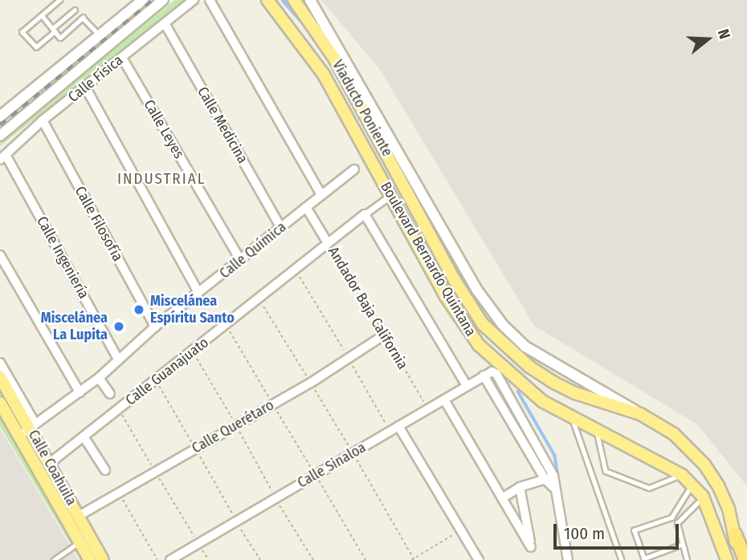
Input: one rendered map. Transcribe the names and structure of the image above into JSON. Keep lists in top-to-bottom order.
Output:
{
  "streets": {
    "main road": ["Viaducto Poniente", "Boulevard Bernardo Quintana", "Calle Coahuila"],
    "street": [
      "Calle Física",
      "Calle Medicina",
      "Calle Leyes",
      "Calle Filosofía",
      "Calle Química",
      "Calle Ingeniería",
      "Andador Baja California",
      "Calle Guanajuato",
      "Calle Querétaro",
      "Calle Sinaloa"
    ]
  },
  "crossings": [
    ["Calle Física", "Calle Medicina"],
    ["Calle Física", "Calle Leyes"],
    ["Calle Física", "Calle Filosofía"],
    ["Calle Física", "Calle Ingeniería"],
    ["Viaducto Poniente", "Boulevard Bernardo Quintana"],
    ["Calle Medicina", "Calle Química"],
    ["Calle Leyes", "Calle Química"],
    ["Calle Filosofía", "Calle Química"],
    ["Calle Química", "Calle Ingeniería"],
    ["Calle Química", "Andador Baja California"],
    ["Calle Química", "Calle Coahuila"],
    ["Boulevard Bernardo Quintana", "Calle Guanajuato"],
    ["Andador Baja California", "Calle Guanajuato"],
    ["Andador Baja California", "Calle Querétaro"],
    ["Andador Baja California", "Calle Sinaloa"],
    ["Calle Guanajuato", "Calle Coahuila"],
    ["Calle Querétaro", "Calle Coahuila"]
  ],
  "districts": ["INDUSTRIAL"],
  "places": ["Miscelánea Espíritu Santo", "Miscelánea La Lupita"],
  "scale_bar": "100 m",
  "north": "right"
}
